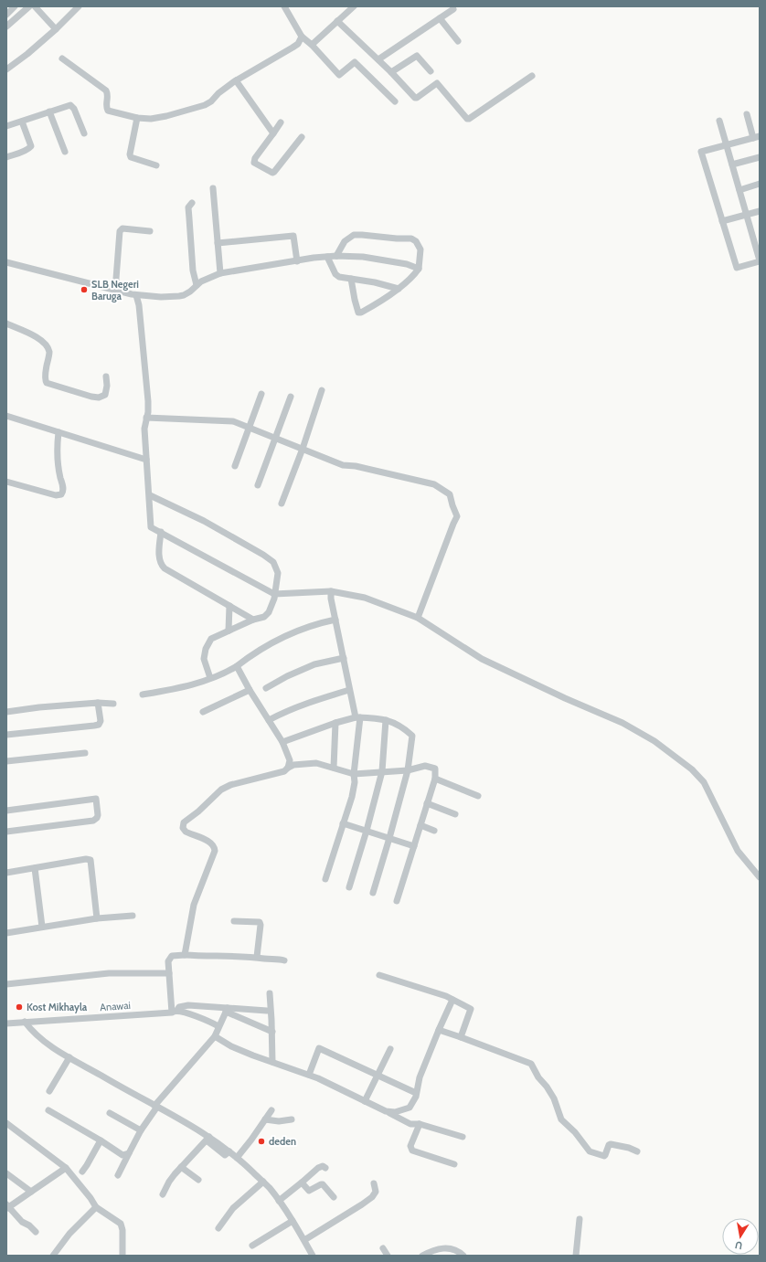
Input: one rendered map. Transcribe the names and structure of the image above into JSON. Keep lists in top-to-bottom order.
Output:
{
  "streets": {
    "street": ["Anawai"]
  },
  "places": ["SLB Negeri Baruga", "Kost Mikhayla", "deden"],
  "north": "bottom"
}
